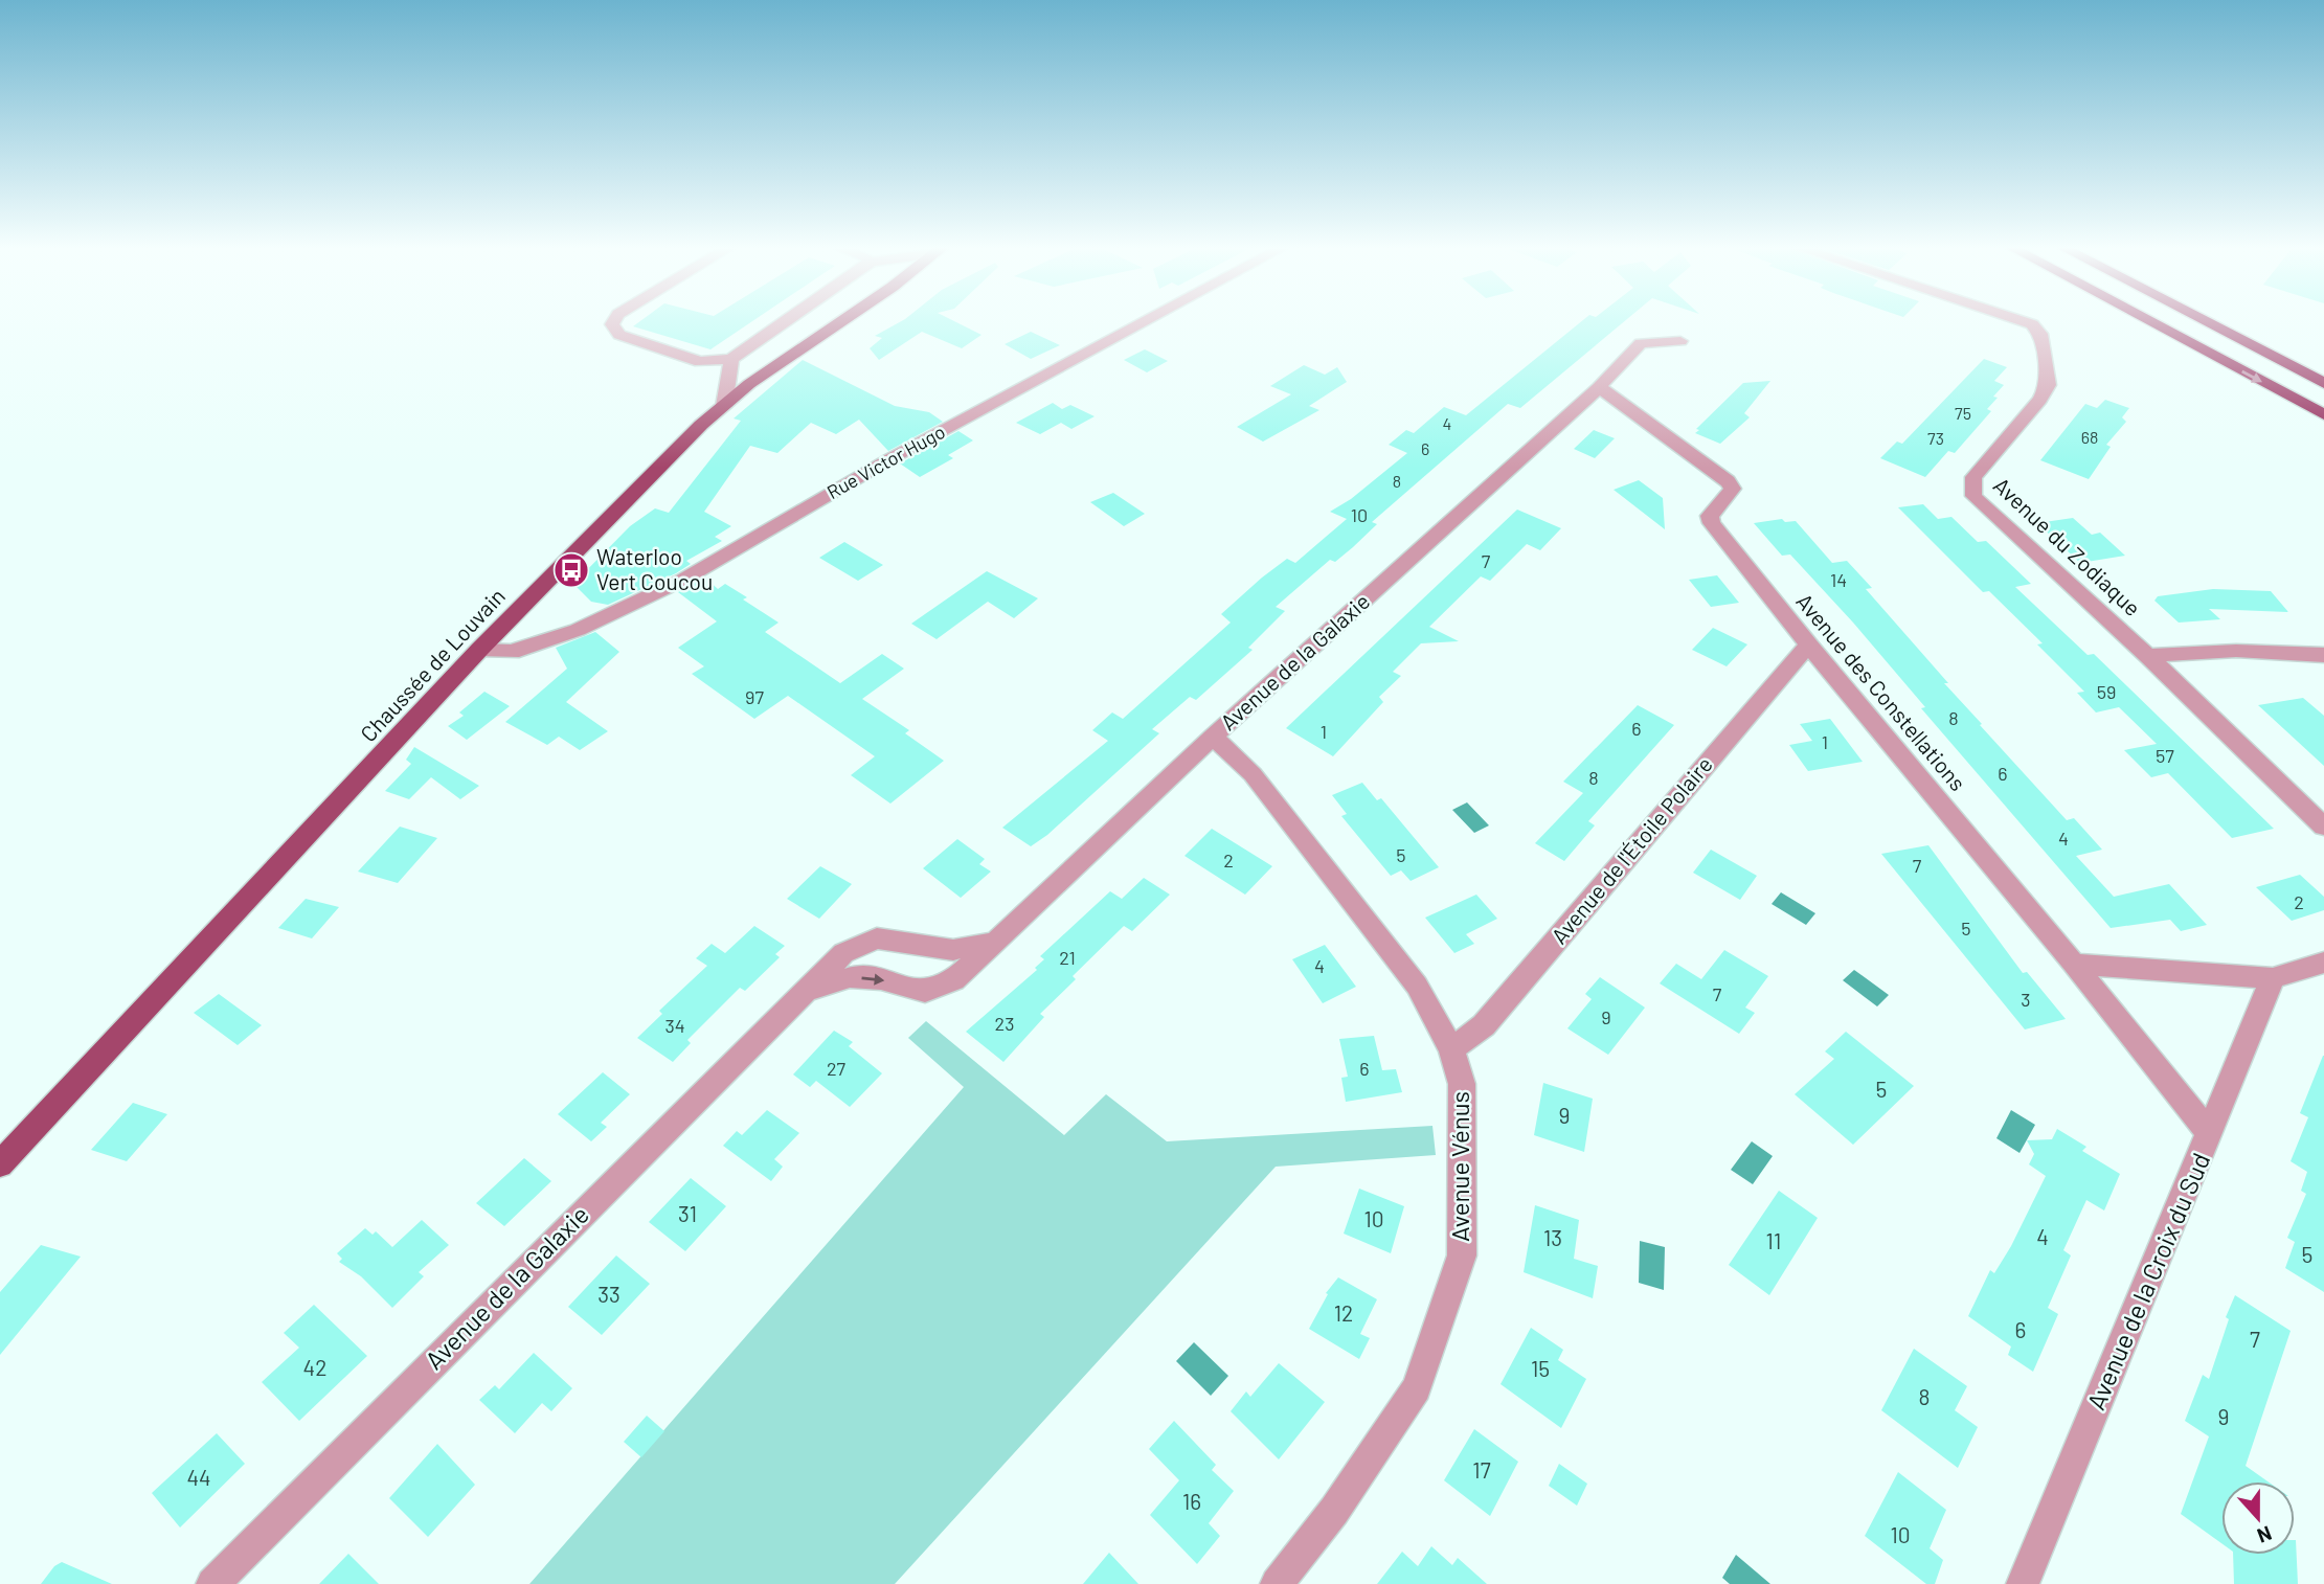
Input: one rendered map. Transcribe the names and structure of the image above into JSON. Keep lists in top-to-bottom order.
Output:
{
  "streets": {
    "main road": ["Chaussée de Louvain"],
    "street": [
      "Rue Victor Hugo",
      "Avenue du Zodiaque",
      "Avenue de la Galaxie",
      "Avenue des Constellations",
      "Avenue de l'Étoile Polaire",
      "Avenue Vénus",
      "Avenue de la Croix du Sud"
    ]
  },
  "crossings": [
    ["Rue Victor Hugo", "Chaussée de Louvain"],
    ["Avenue de la Galaxie", "Avenue des Constellations"],
    ["Avenue de la Galaxie", "Avenue Vénus"],
    ["Avenue des Constellations", "Avenue de l'Étoile Polaire"],
    ["Avenue des Constellations", "Avenue de la Croix du Sud"],
    ["Avenue de l'Étoile Polaire", "Avenue Vénus"]
  ],
  "places": {
    "bus stop": ["Waterloo Vert Coucou"]
  },
  "house_numbers": [
    "75",
    "4",
    "68",
    "73",
    "6",
    "8",
    "10",
    "7",
    "14",
    "59",
    "97",
    "8",
    "6",
    "1",
    "1",
    "57",
    "6",
    "8",
    "4",
    "5",
    "2",
    "7",
    "2",
    "5",
    "21",
    "4",
    "7",
    "3",
    "9",
    "23",
    "34",
    "27",
    "6",
    "5",
    "9",
    "31",
    "10",
    "4",
    "13",
    "11",
    "5",
    "33",
    "12",
    "6",
    "7",
    "42",
    "15",
    "8",
    "9",
    "17",
    "44",
    "16",
    "10"
  ],
  "north": "bottom"
}
